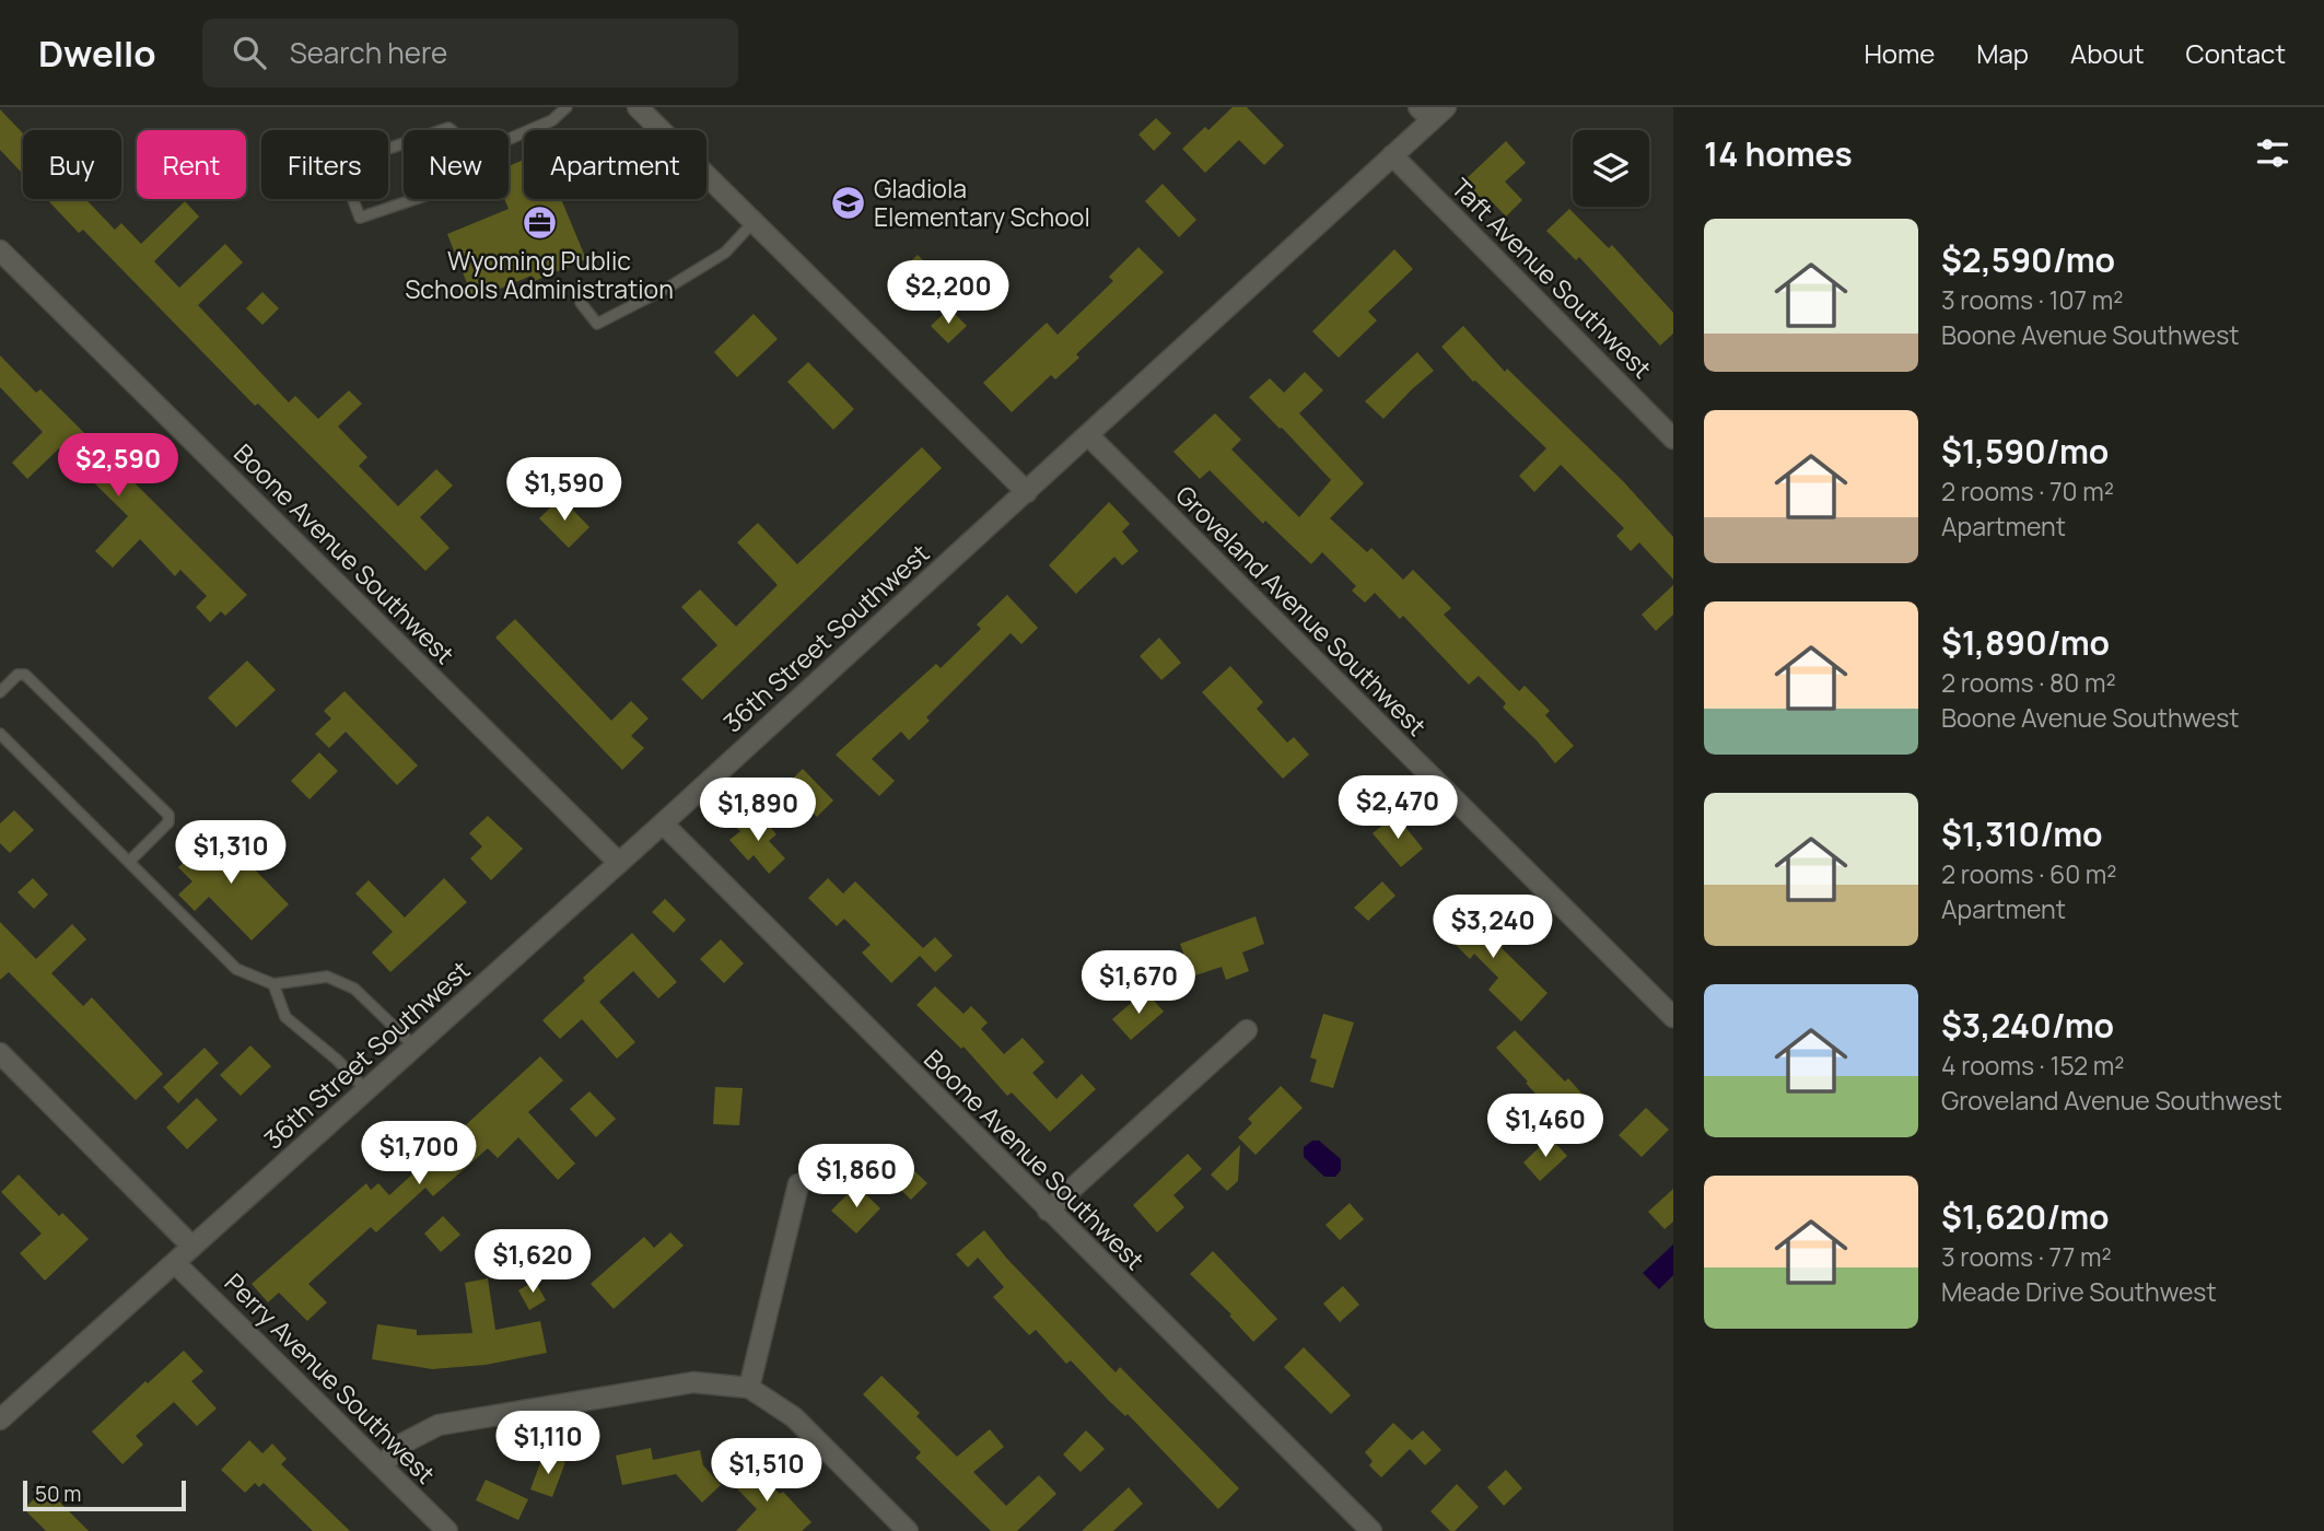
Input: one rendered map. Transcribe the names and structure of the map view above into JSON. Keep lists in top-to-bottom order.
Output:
{
  "streets": {
    "street": [
      "Taft Avenue Southwest",
      "Boone Avenue Southwest",
      "Groveland Avenue Southwest",
      "36th Street Southwest",
      "Perry Avenue Southwest"
    ]
  },
  "crossings": [
    ["Taft Avenue Southwest", "36th Street Southwest"],
    ["Boone Avenue Southwest", "36th Street Southwest"],
    ["Groveland Avenue Southwest", "36th Street Southwest"],
    ["36th Street Southwest", "Perry Avenue Southwest"]
  ],
  "places": {
    "school or university": ["Gladiola Elementary School"],
    "office": ["Wyoming Public Schools Administration"]
  },
  "scale_bar": "50 m",
  "page": {
    "header": "Dwello",
    "search": "Search here",
    "nav": [
      "Home",
      "Map",
      "About",
      "Contact"
    ],
    "heading": "14 homes",
    "chip": [
      "Buy",
      "Rent",
      "Filters",
      "New",
      "Apartment"
    ],
    "list": [
      {
        "name": "$2,590/mo",
        "note": "3 rooms · 107 m² · Boone Avenue Southwest"
      },
      {
        "name": "$1,590/mo",
        "note": "2 rooms · 70 m² · Apartment"
      },
      {
        "name": "$1,890/mo",
        "note": "2 rooms · 80 m² · Boone Avenue Southwest"
      },
      {
        "name": "$1,310/mo",
        "note": "2 rooms · 60 m² · Apartment"
      },
      {
        "name": "$3,240/mo",
        "note": "4 rooms · 152 m² · Groveland Avenue Southwest"
      },
      {
        "name": "$1,620/mo",
        "note": "3 rooms · 77 m² · Meade Drive Southwest"
      }
    ],
    "price": [
      "$2,200",
      "$2,590",
      "$1,590",
      "$2,470",
      "$1,890",
      "$1,310",
      "$3,240",
      "$1,670",
      "$1,460",
      "$1,700",
      "$1,860",
      "$1,620",
      "$1,110",
      "$1,510"
    ],
    "scale": "50 m"
  }
}
